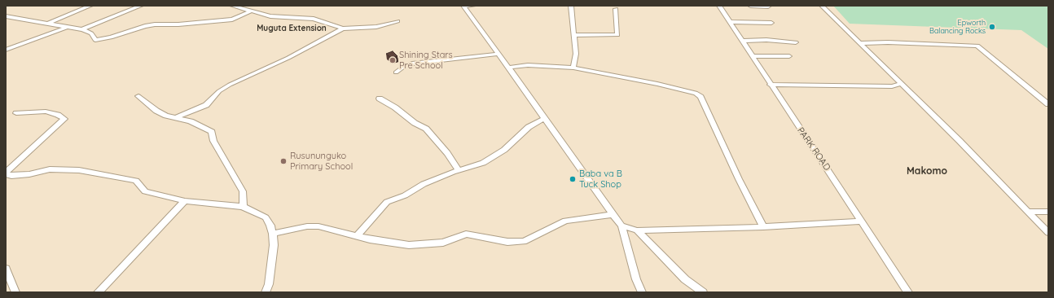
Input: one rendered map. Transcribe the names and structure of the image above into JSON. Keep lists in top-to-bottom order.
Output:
{
  "streets": {
    "street": ["PARK ROAD"]
  },
  "districts": ["Muguta Extension", "Makomo"],
  "places": [
    "Epworth Balancing Rocks",
    "Shining Stars Pre School",
    "Rusununguko Primary School",
    "Baba va B Tuck Shop"
  ]
}
